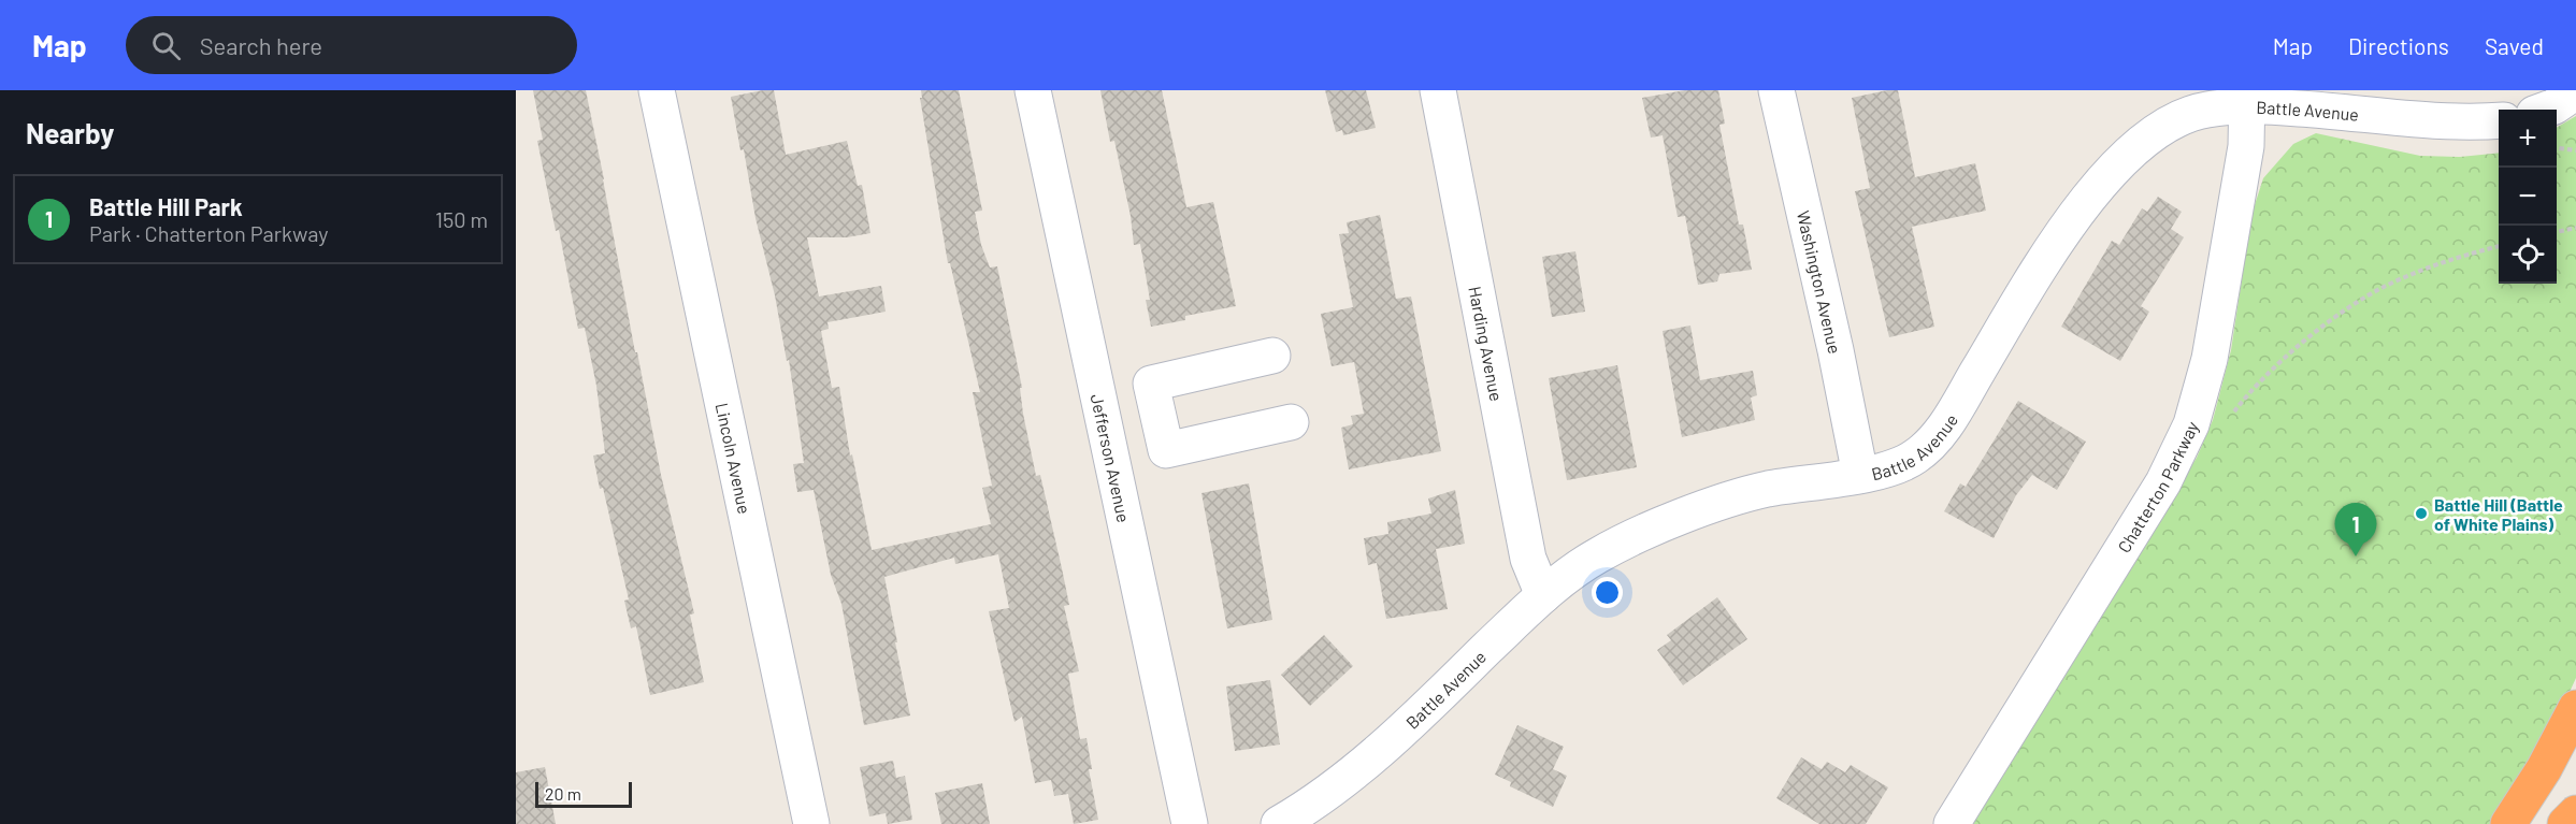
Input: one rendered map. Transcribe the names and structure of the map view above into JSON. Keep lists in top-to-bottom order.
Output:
{
  "streets": {
    "street": [
      "Battle Avenue",
      "Washington Avenue",
      "Harding Avenue",
      "Lincoln Avenue",
      "Jefferson Avenue",
      "Chatterton Parkway"
    ]
  },
  "crossings": [
    ["Battle Avenue", "Washington Avenue"],
    ["Battle Avenue", "Harding Avenue"],
    ["Battle Avenue", "Chatterton Parkway"]
  ],
  "places": ["Battle Hill (Battle of White Plains)"],
  "scale_bar": "20 m",
  "page": {
    "header": "Map",
    "search": "Search here",
    "nav": ["Map", "Directions", "Saved"],
    "heading": "Nearby",
    "map_buttons": ["+", "−"],
    "list": [
      {
        "mark": "1",
        "name": "Battle Hill Park",
        "note": "Park · Chatterton Parkway",
        "value": "150 m"
      }
    ],
    "pins": "1",
    "scale": "20 m"
  }
}
